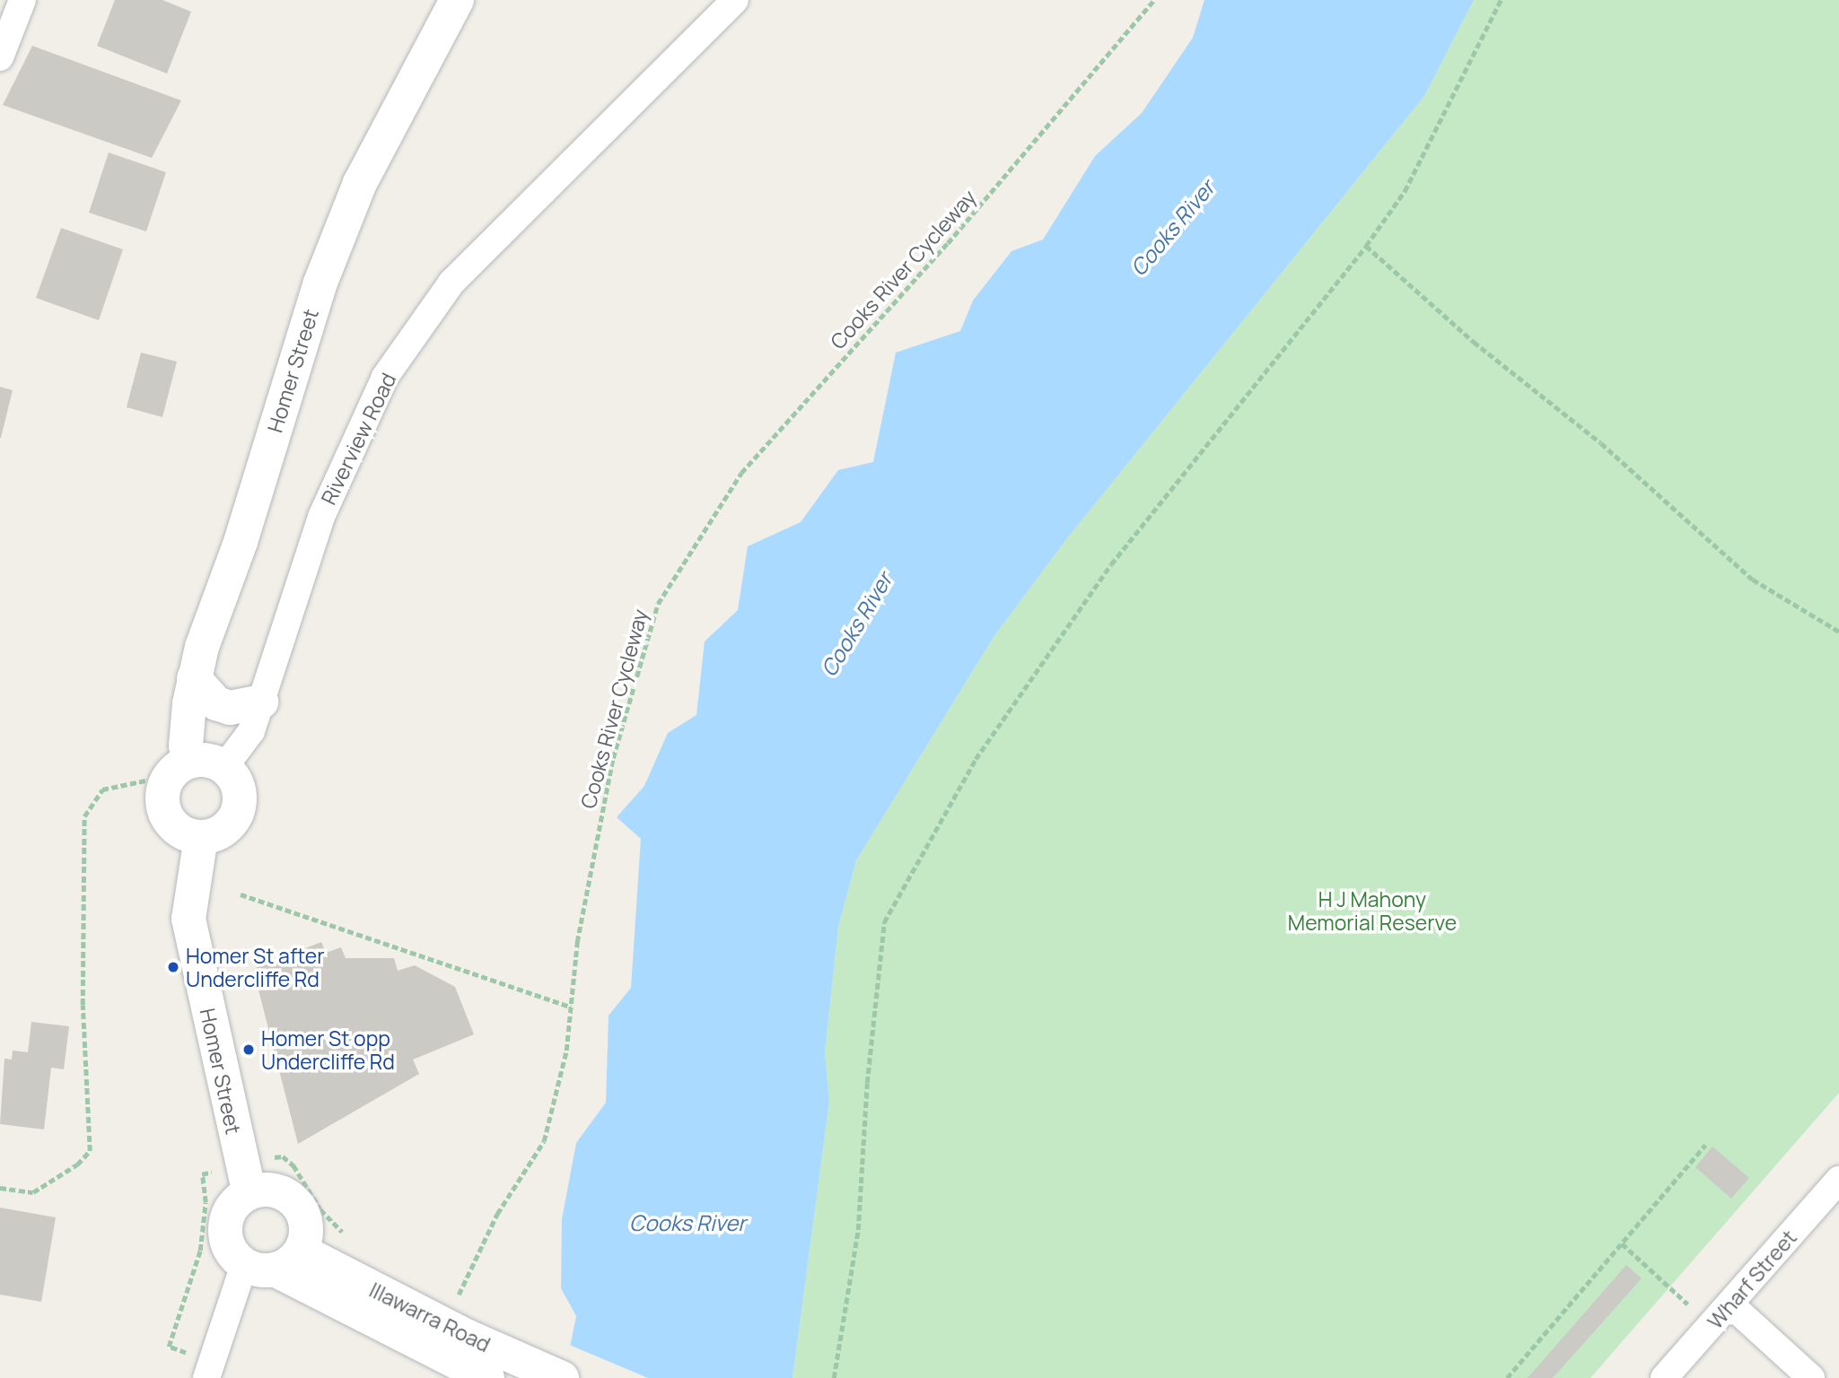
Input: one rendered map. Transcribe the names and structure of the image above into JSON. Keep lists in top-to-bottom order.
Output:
{
  "streets": {
    "main road": ["Homer Street", "Illawarra Road"],
    "street": ["Riverview Road", "Wharf Street"],
    "path": ["Cooks River Cycleway"]
  },
  "crossings": [
    ["Homer Street", "Riverview Road"],
    ["Homer Street", "Illawarra Road"]
  ],
  "water": ["Cooks River"],
  "parks": ["H J Mahony Memorial Reserve"],
  "places": ["Homer St after Undercliffe Rd", "Homer St opp Undercliffe Rd"]
}
